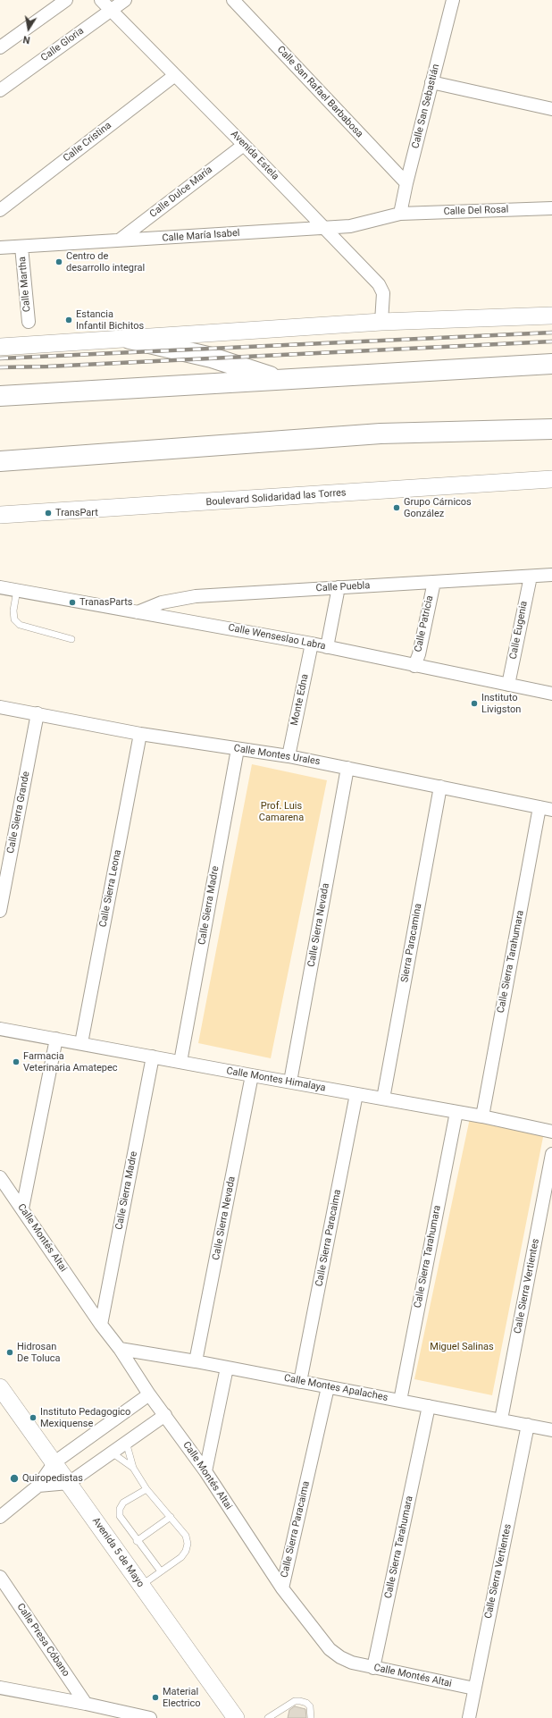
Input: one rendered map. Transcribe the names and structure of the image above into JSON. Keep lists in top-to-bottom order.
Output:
{
  "streets": {
    "main road": ["Boulevard Solidaridad las Torres", "Avenida 5 de Mayo"],
    "street": [
      "Calle Gloria",
      "Calle San Rafael Barbabosa",
      "Calle San Sebastián",
      "Calle Cristina",
      "Avenida Estela",
      "Calle Dulce María",
      "Calle Del Rosal",
      "Calle María Isabel",
      "Calle Martha",
      "Calle Puebla",
      "Calle Patricia",
      "Calle Eugenia",
      "Calle Wenseslao Labra",
      "Monte Edna",
      "Calle Montes Urales",
      "Calle Sierra Grande",
      "Calle Sierra Leona",
      "Calle Sierra Madre",
      "Calle Sierra Nevada",
      "Sierra Paracamina",
      "Calle Sierra Tarahumara",
      "Calle Montes Himalaya",
      "Calle Montés Altai",
      "Calle Sierra Paracaima",
      "Calle Sierra Vertientes",
      "Calle Montes Apalaches",
      "Calle Presa Cóbano"
    ]
  },
  "crossings": [
    ["Calle Gloria", "Avenida Estela"],
    ["Calle San Rafael Barbabosa", "Calle San Sebastián"],
    ["Calle San Sebastián", "Calle Del Rosal"],
    ["Calle San Sebastián", "Calle María Isabel"],
    ["Calle Cristina", "Avenida Estela"],
    ["Avenida Estela", "Calle Dulce María"],
    ["Avenida Estela", "Calle María Isabel"],
    ["Calle Dulce María", "Calle María Isabel"],
    ["Calle Del Rosal", "Calle María Isabel"],
    ["Calle María Isabel", "Calle Martha"],
    ["Calle Puebla", "Calle Patricia"],
    ["Calle Puebla", "Calle Eugenia"],
    ["Calle Puebla", "Calle Wenseslao Labra"],
    ["Calle Patricia", "Calle Wenseslao Labra"],
    ["Calle Eugenia", "Calle Wenseslao Labra"],
    ["Calle Wenseslao Labra", "Monte Edna"],
    ["Monte Edna", "Calle Montes Urales"],
    ["Calle Montes Urales", "Calle Sierra Grande"],
    ["Calle Montes Urales", "Calle Sierra Leona"],
    ["Calle Montes Urales", "Calle Sierra Madre"],
    ["Calle Montes Urales", "Calle Sierra Nevada"],
    ["Calle Montes Urales", "Sierra Paracamina"],
    ["Calle Montes Urales", "Calle Sierra Tarahumara"],
    ["Calle Sierra Leona", "Calle Montes Himalaya"],
    ["Calle Sierra Madre", "Calle Montes Himalaya"],
    ["Calle Sierra Madre", "Calle Montés Altai"],
    ["Calle Sierra Nevada", "Calle Montes Himalaya"],
    ["Calle Sierra Nevada", "Calle Montes Apalaches"],
    ["Sierra Paracamina", "Calle Montes Himalaya"],
    ["Calle Sierra Tarahumara", "Calle Montes Himalaya"],
    ["Calle Sierra Tarahumara", "Calle Montés Altai"],
    ["Calle Sierra Tarahumara", "Calle Montes Apalaches"],
    ["Calle Montes Himalaya", "Calle Sierra Paracaima"],
    ["Calle Montés Altai", "Calle Sierra Paracaima"],
    ["Calle Montés Altai", "Calle Sierra Vertientes"],
    ["Calle Montés Altai", "Calle Montes Apalaches"],
    ["Calle Sierra Paracaima", "Calle Montes Apalaches"],
    ["Calle Sierra Vertientes", "Calle Montes Apalaches"]
  ],
  "parks": ["Prof. Luis Camarena", "Miguel Salinas"],
  "places": [
    "Centro de desarrollo integral",
    "Estancia Infantil Bichitos",
    "Grupo Cárnicos González",
    "TransPart",
    "TranasParts",
    "Instituto Livigston",
    "Farmacia Veterinaria Amatepec",
    "Hidrosan De Toluca",
    "Instituto Pedagogico Mexiquense",
    "Quiropedistas",
    "Material Electrico"
  ],
  "north": "bottom"
}
